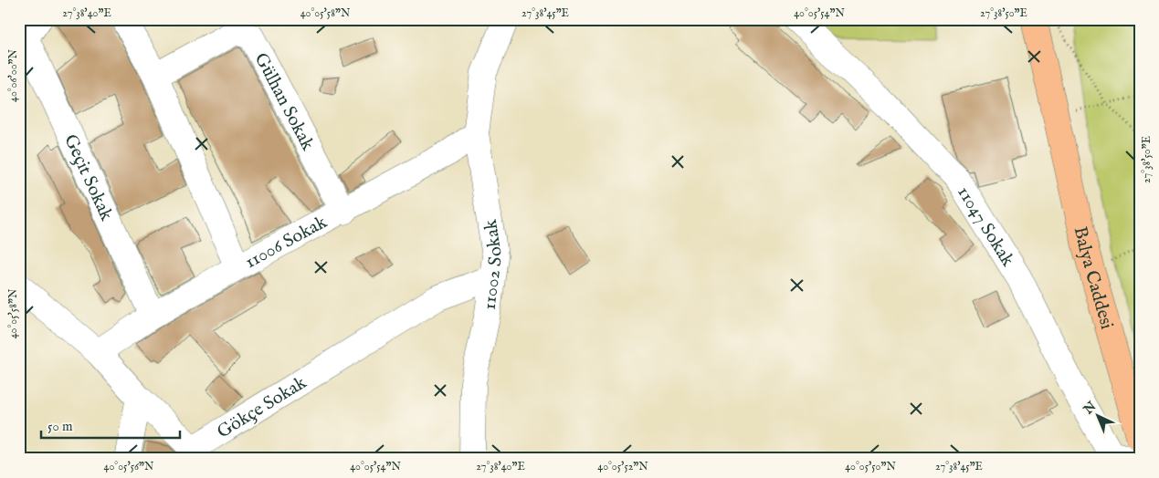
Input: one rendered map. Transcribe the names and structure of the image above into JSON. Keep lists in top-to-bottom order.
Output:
{
  "streets": {
    "main road": ["Balya Caddesi"],
    "street": [
      "Gülhan Sokak",
      "Geçit Sokak",
      "11047 Sokak",
      "11006 Sokak",
      "11002 Sokak",
      "Gökçe Sokak"
    ]
  },
  "crossings": [
    ["Gülhan Sokak", "11006 Sokak"],
    ["Geçit Sokak", "11006 Sokak"],
    ["11006 Sokak", "11002 Sokak"],
    ["11006 Sokak", "Gökçe Sokak"],
    ["11002 Sokak", "Gökçe Sokak"]
  ],
  "scale_bar": "50 m",
  "north": "top left",
  "coordinates": [
    "27°38'40\"E",
    "40°05'58\"N",
    "27°38'45\"E",
    "40°05'54\"N",
    "27°38'50\"E",
    "40°06'00\"N",
    "40°05'56\"N",
    "40°05'52\"N",
    "40°05'50\"N"
  ]
}
